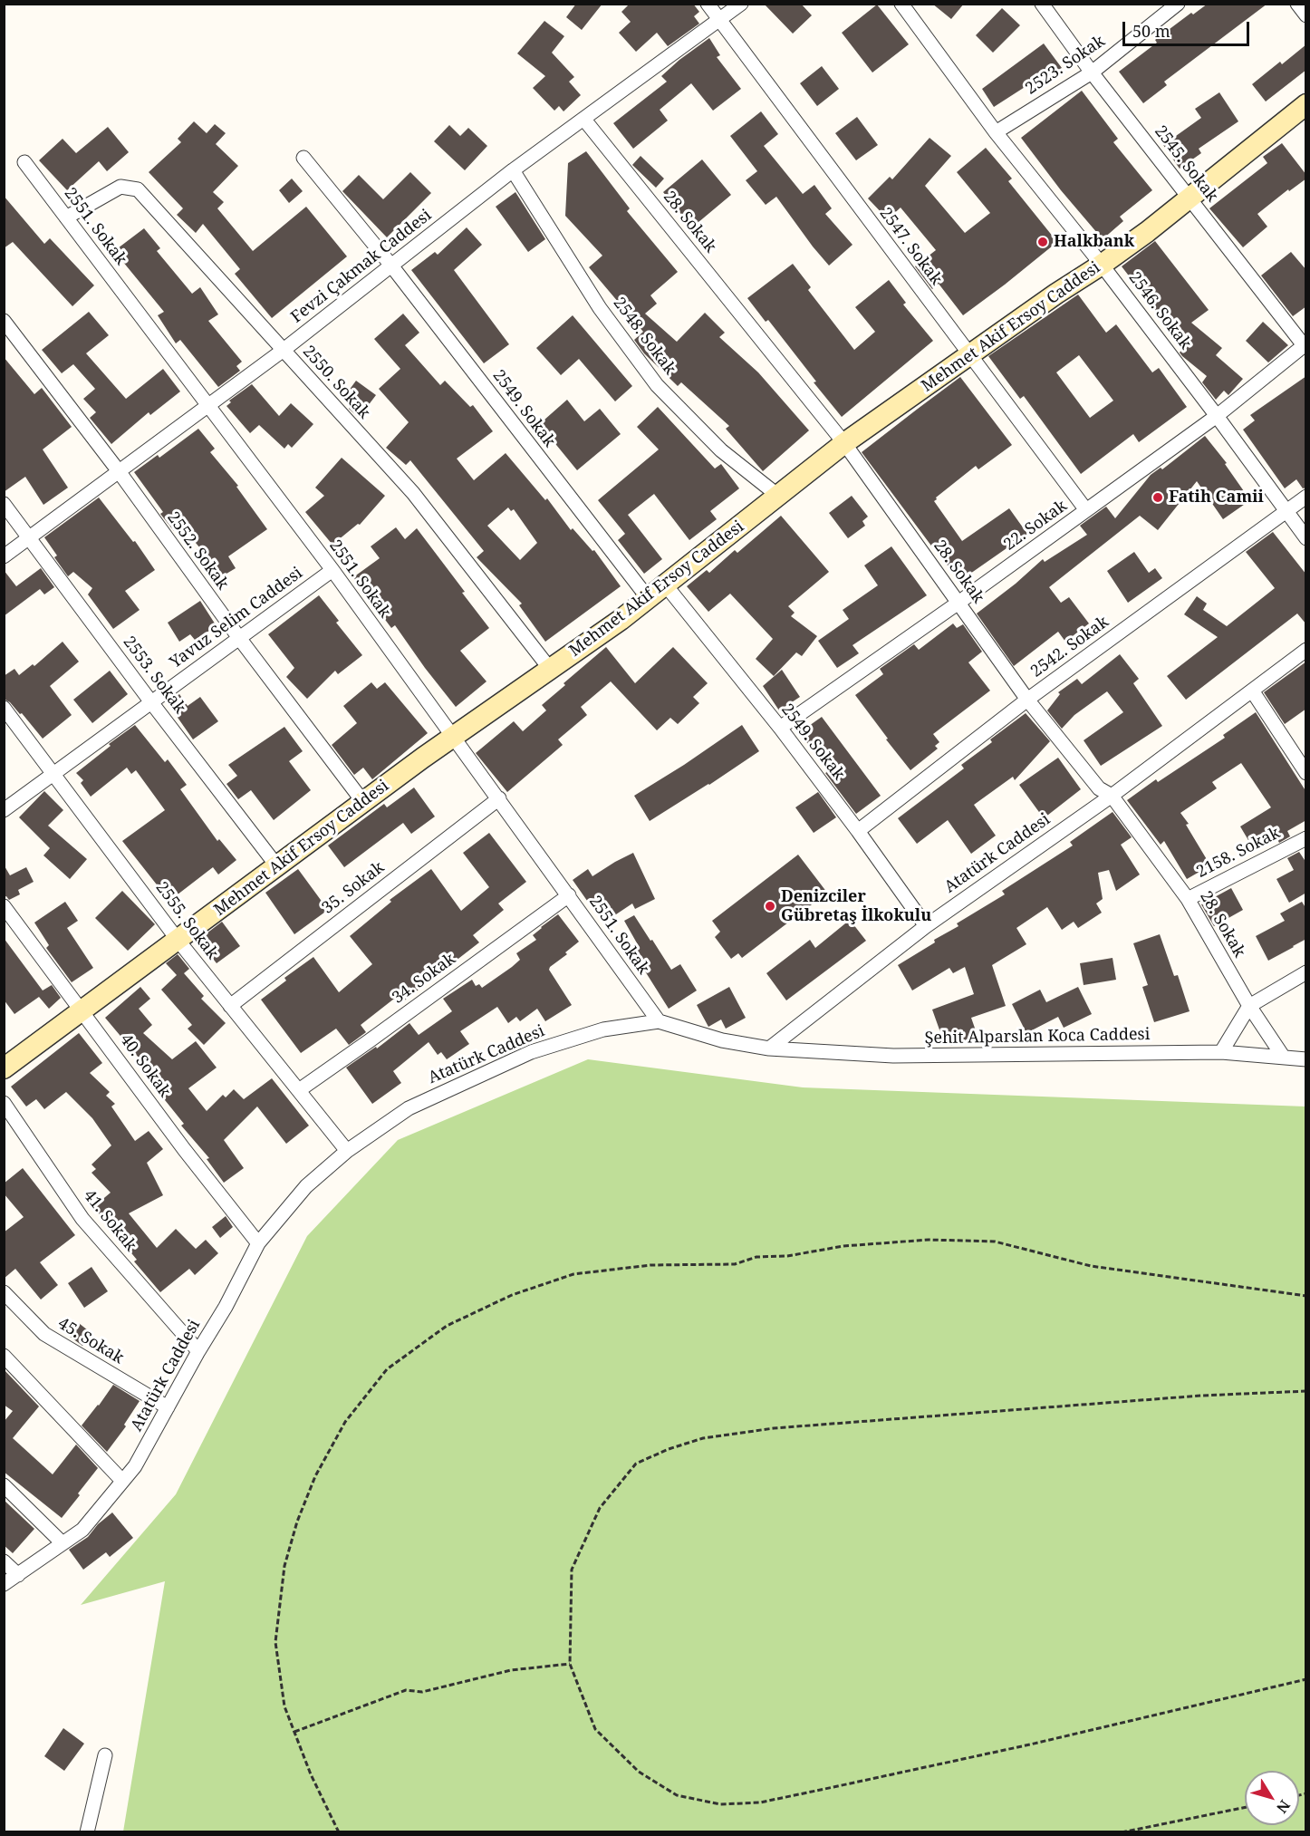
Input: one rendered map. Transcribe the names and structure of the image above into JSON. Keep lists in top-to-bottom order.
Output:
{
  "streets": {
    "street": [
      "2523. Sokak",
      "2545. Sokak",
      "28. Sokak",
      "2551. Sokak",
      "2547. Sokak",
      "Fevzi Çakmak Caddesi",
      "2546. Sokak",
      "Mehmet Akif Ersoy Caddesi",
      "2548. Sokak",
      "2550. Sokak",
      "2549. Sokak",
      "22. Sokak",
      "2552. Sokak",
      "Yavuz Selim Caddesi",
      "2542. Sokak",
      "2553. Sokak",
      "2158. Sokak",
      "Atatürk Caddesi",
      "35. Sokak",
      "2555. Sokak",
      "34. Sokak",
      "Şehit Alparslan Koca Caddesi",
      "40. Sokak",
      "41. Sokak",
      "45. Sokak"
    ]
  },
  "crossings": [
    ["2523. Sokak", "2545. Sokak"],
    ["2523. Sokak", "2546. Sokak"],
    ["2545. Sokak", "Mehmet Akif Ersoy Caddesi"],
    ["2545. Sokak", "22. Sokak"],
    ["28. Sokak", "Fevzi Çakmak Caddesi"],
    ["28. Sokak", "Mehmet Akif Ersoy Caddesi"],
    ["28. Sokak", "22. Sokak"],
    ["28. Sokak", "2542. Sokak"],
    ["28. Sokak", "2158. Sokak"],
    ["28. Sokak", "Atatürk Caddesi"],
    ["28. Sokak", "Şehit Alparslan Koca Caddesi"],
    ["2551. Sokak", "Fevzi Çakmak Caddesi"],
    ["2551. Sokak", "Mehmet Akif Ersoy Caddesi"],
    ["2551. Sokak", "2550. Sokak"],
    ["2551. Sokak", "Yavuz Selim Caddesi"],
    ["2551. Sokak", "Atatürk Caddesi"],
    ["2551. Sokak", "35. Sokak"],
    ["2551. Sokak", "34. Sokak"],
    ["2547. Sokak", "Fevzi Çakmak Caddesi"],
    ["2547. Sokak", "Mehmet Akif Ersoy Caddesi"],
    ["2547. Sokak", "22. Sokak"],
    ["Fevzi Çakmak Caddesi", "2548. Sokak"],
    ["Fevzi Çakmak Caddesi", "2550. Sokak"],
    ["Fevzi Çakmak Caddesi", "2549. Sokak"],
    ["Fevzi Çakmak Caddesi", "2552. Sokak"],
    ["Fevzi Çakmak Caddesi", "2553. Sokak"],
    ["2546. Sokak", "Mehmet Akif Ersoy Caddesi"],
    ["2546. Sokak", "22. Sokak"],
    ["2546. Sokak", "2542. Sokak"],
    ["Mehmet Akif Ersoy Caddesi", "2548. Sokak"],
    ["Mehmet Akif Ersoy Caddesi", "2550. Sokak"],
    ["Mehmet Akif Ersoy Caddesi", "2549. Sokak"],
    ["Mehmet Akif Ersoy Caddesi", "2552. Sokak"],
    ["Mehmet Akif Ersoy Caddesi", "2553. Sokak"],
    ["Mehmet Akif Ersoy Caddesi", "2555. Sokak"],
    ["Mehmet Akif Ersoy Caddesi", "40. Sokak"],
    ["2549. Sokak", "22. Sokak"],
    ["2549. Sokak", "2542. Sokak"],
    ["2549. Sokak", "Atatürk Caddesi"],
    ["2552. Sokak", "Yavuz Selim Caddesi"],
    ["Yavuz Selim Caddesi", "2553. Sokak"],
    ["Yavuz Selim Caddesi", "2555. Sokak"],
    ["Atatürk Caddesi", "2555. Sokak"],
    ["Atatürk Caddesi", "Şehit Alparslan Koca Caddesi"],
    ["Atatürk Caddesi", "40. Sokak"],
    ["Atatürk Caddesi", "41. Sokak"],
    ["Atatürk Caddesi", "45. Sokak"],
    ["35. Sokak", "2555. Sokak"],
    ["2555. Sokak", "34. Sokak"]
  ],
  "places": ["Halkbank", "Fatih Camii", "Denizciler Gübretaş İlkokulu"],
  "scale_bar": "50 m",
  "north": "bottom right"
}
